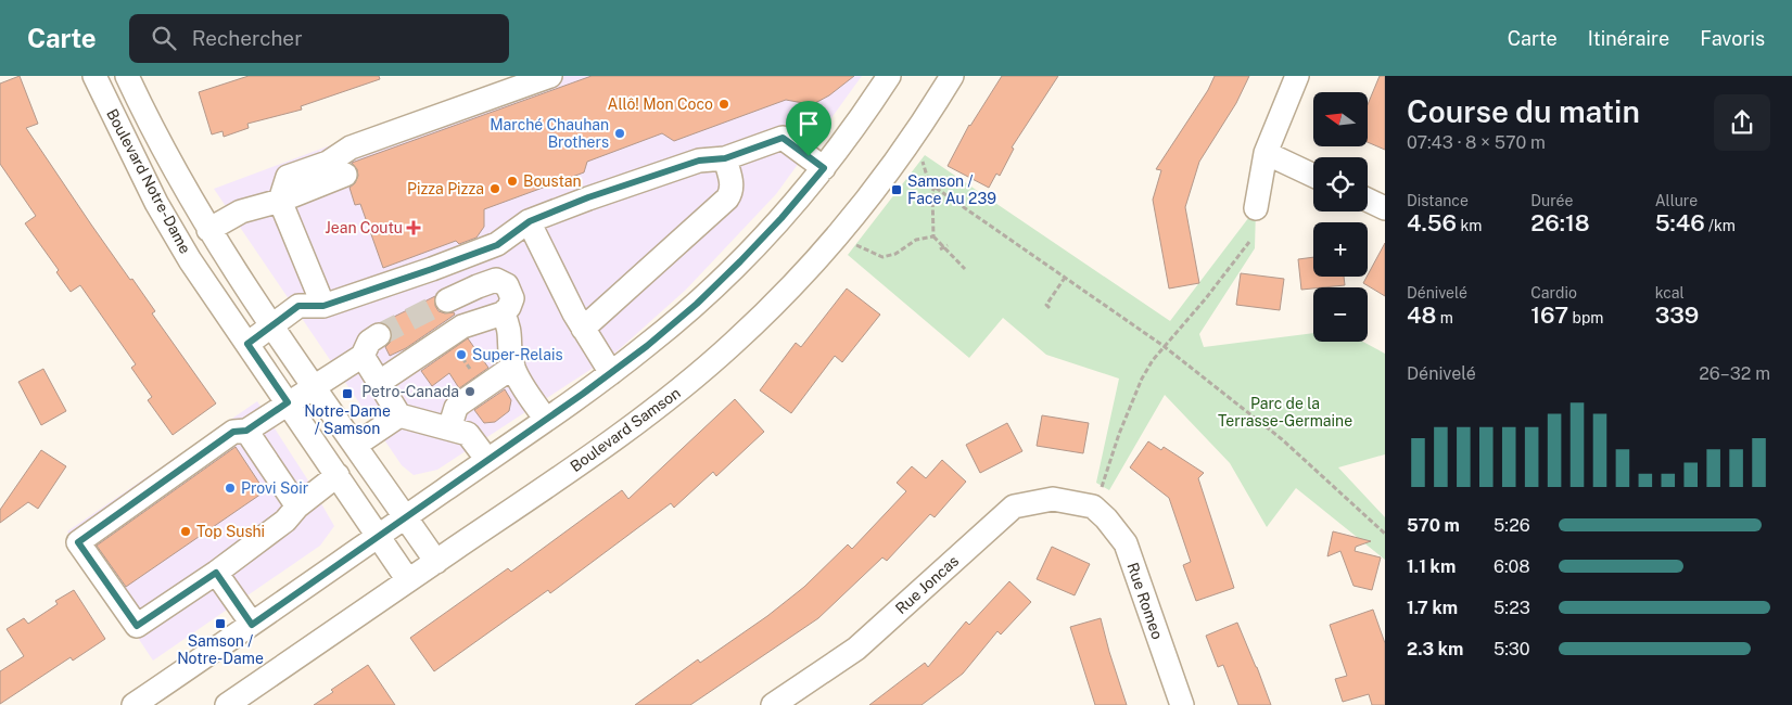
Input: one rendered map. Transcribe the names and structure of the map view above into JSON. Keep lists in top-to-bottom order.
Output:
{
  "streets": {
    "street": [
      "Boulevard Notre-Dame",
      "Boulevard Samson",
      "Rue Joncas",
      "Rue Romeo"
    ]
  },
  "crossings": [
    ["Boulevard Notre-Dame", "Boulevard Samson"],
    ["Rue Joncas", "Rue Romeo"]
  ],
  "parks": ["Parc de la Terrasse-Germaine"],
  "places": {
    "other": [
      "Allô! Mon Coco",
      "Marché Chauhan Brothers",
      "Boustan",
      "Pizza Pizza",
      "Super-Relais",
      "Petro-Canada",
      "Provi Soir",
      "Top Sushi"
    ],
    "transit": ["Samson / Face Au 239", "Notre-Dame / Samson", "Samson / Notre-Dame"],
    "health": ["Jean Coutu"]
  },
  "north": "left",
  "page": {
    "header": "Carte",
    "search": "Rechercher",
    "nav": ["Carte", "Itinéraire", "Favoris"],
    "heading": ["Course du matin", "07:43 · 8 × 570 m"],
    "map_buttons": ["+", "−"],
    "stats": [
      ["Distance", "4.56 km"],
      ["Durée", "26:18"],
      ["Allure", "5:46 /km"],
      ["Dénivelé", "48 m"],
      ["Cardio", "167 bpm"],
      ["kcal", "339"]
    ],
    "chart": ["Dénivelé", "26–32 m"],
    "list": [
      {
        "name": "570 m",
        "note": "5:26"
      },
      {
        "name": "1.1 km",
        "note": "6:08"
      },
      {
        "name": "1.7 km",
        "note": "5:23"
      },
      {
        "name": "2.3 km",
        "note": "5:30"
      }
    ]
  }
}
